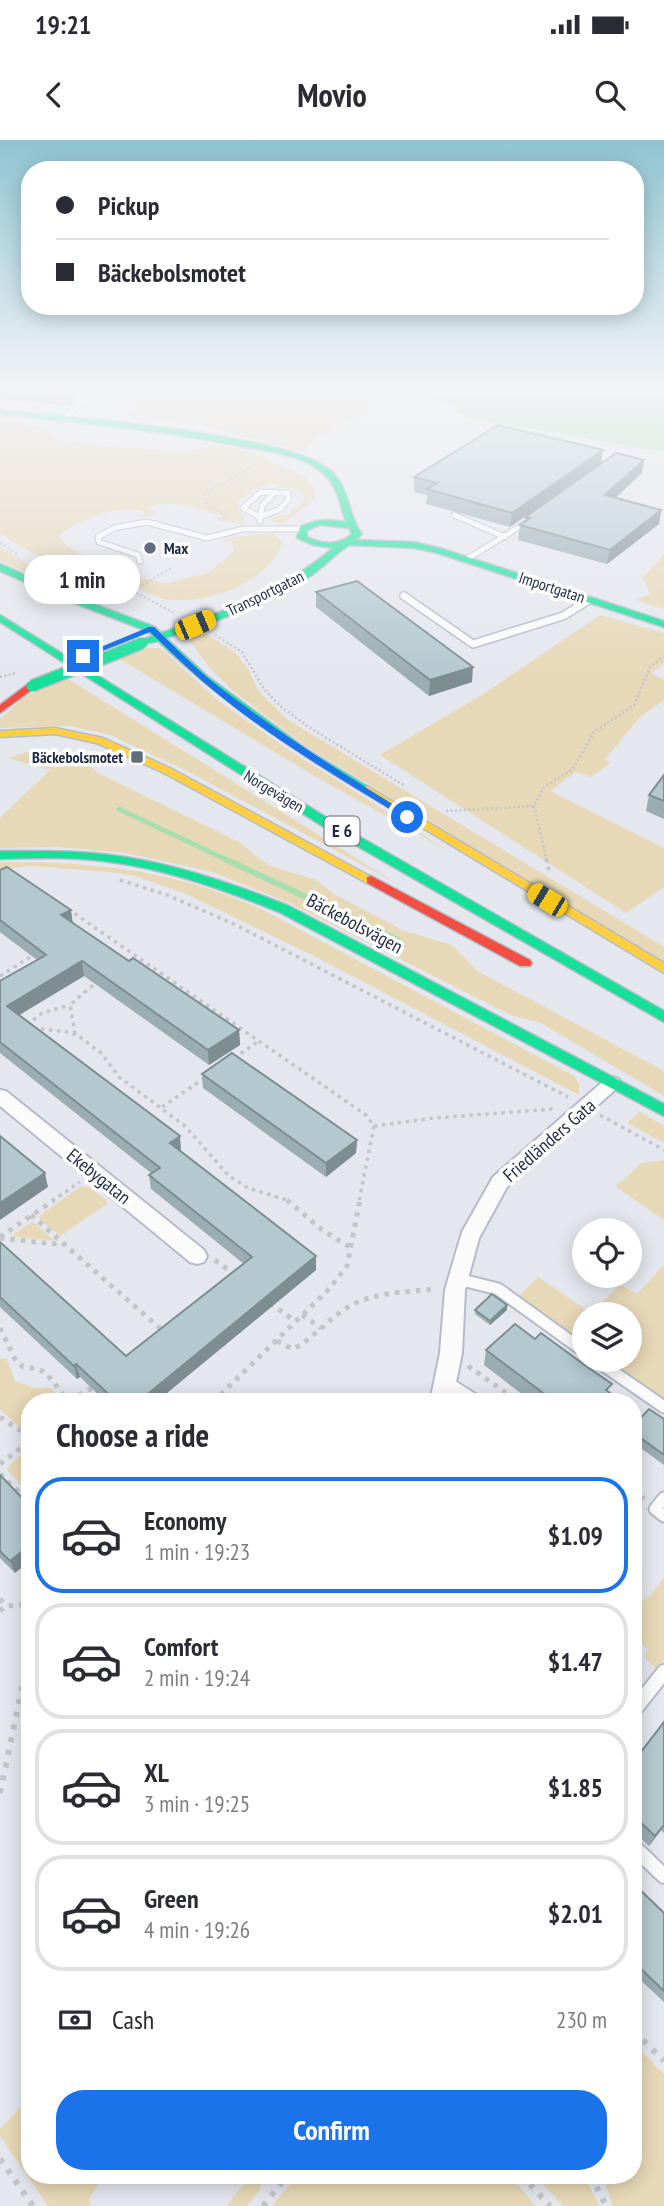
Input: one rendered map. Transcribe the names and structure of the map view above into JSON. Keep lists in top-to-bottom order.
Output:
{
  "streets": {
    "main road": [
      "Importgatan",
      "Transportgatan",
      "Norgevägen",
      "E 6",
      "Bäckebolsvägen"
    ],
    "street": ["Friedländers Gata", "Ekebygatan"]
  },
  "crossings": [
    ["Importgatan", "Transportgatan"],
    ["Bäckebolsvägen", "Friedländers Gata"]
  ],
  "places": {
    "other": ["Max"],
    "transit": ["Bäckebolsmotet"]
  },
  "page": {
    "status": "19:21",
    "header": "Movio",
    "banner": ["Pickup", "Bäckebolsmotet"],
    "bubble": "1 min",
    "heading": "Choose a ride",
    "list": [
      {
        "name": "Economy",
        "note": "1 min · 19:23",
        "value": "$1.09"
      },
      {
        "name": "Comfort",
        "note": "2 min · 19:24",
        "value": "$1.47"
      },
      {
        "name": "XL",
        "note": "3 min · 19:25",
        "value": "$1.85"
      },
      {
        "name": "Green",
        "note": "4 min · 19:26",
        "value": "$2.01"
      }
    ],
    "pay": ["Cash", "230 m"],
    "buttons": "Confirm"
  }
}
